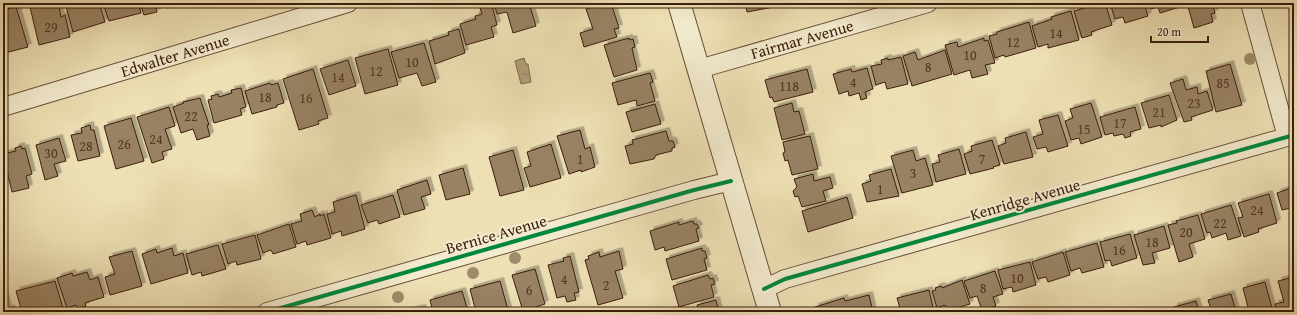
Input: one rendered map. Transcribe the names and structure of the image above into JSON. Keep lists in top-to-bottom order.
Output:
{
  "streets": {
    "street": [
      "Fairmar Avenue",
      "Edwalter Avenue",
      "Kenridge Avenue",
      "Bernice Avenue"
    ]
  },
  "house_numbers": [
    "29",
    "14",
    "12",
    "10",
    "10",
    "8",
    "12",
    "14",
    "4",
    "85",
    "118",
    "18",
    "16",
    "23",
    "21",
    "22",
    "17",
    "15",
    "24",
    "26",
    "28",
    "30",
    "1",
    "7",
    "3",
    "1",
    "24",
    "22",
    "20",
    "18",
    "16",
    "10",
    "4",
    "2",
    "8",
    "6"
  ],
  "scale_bar": "20 m"
}
